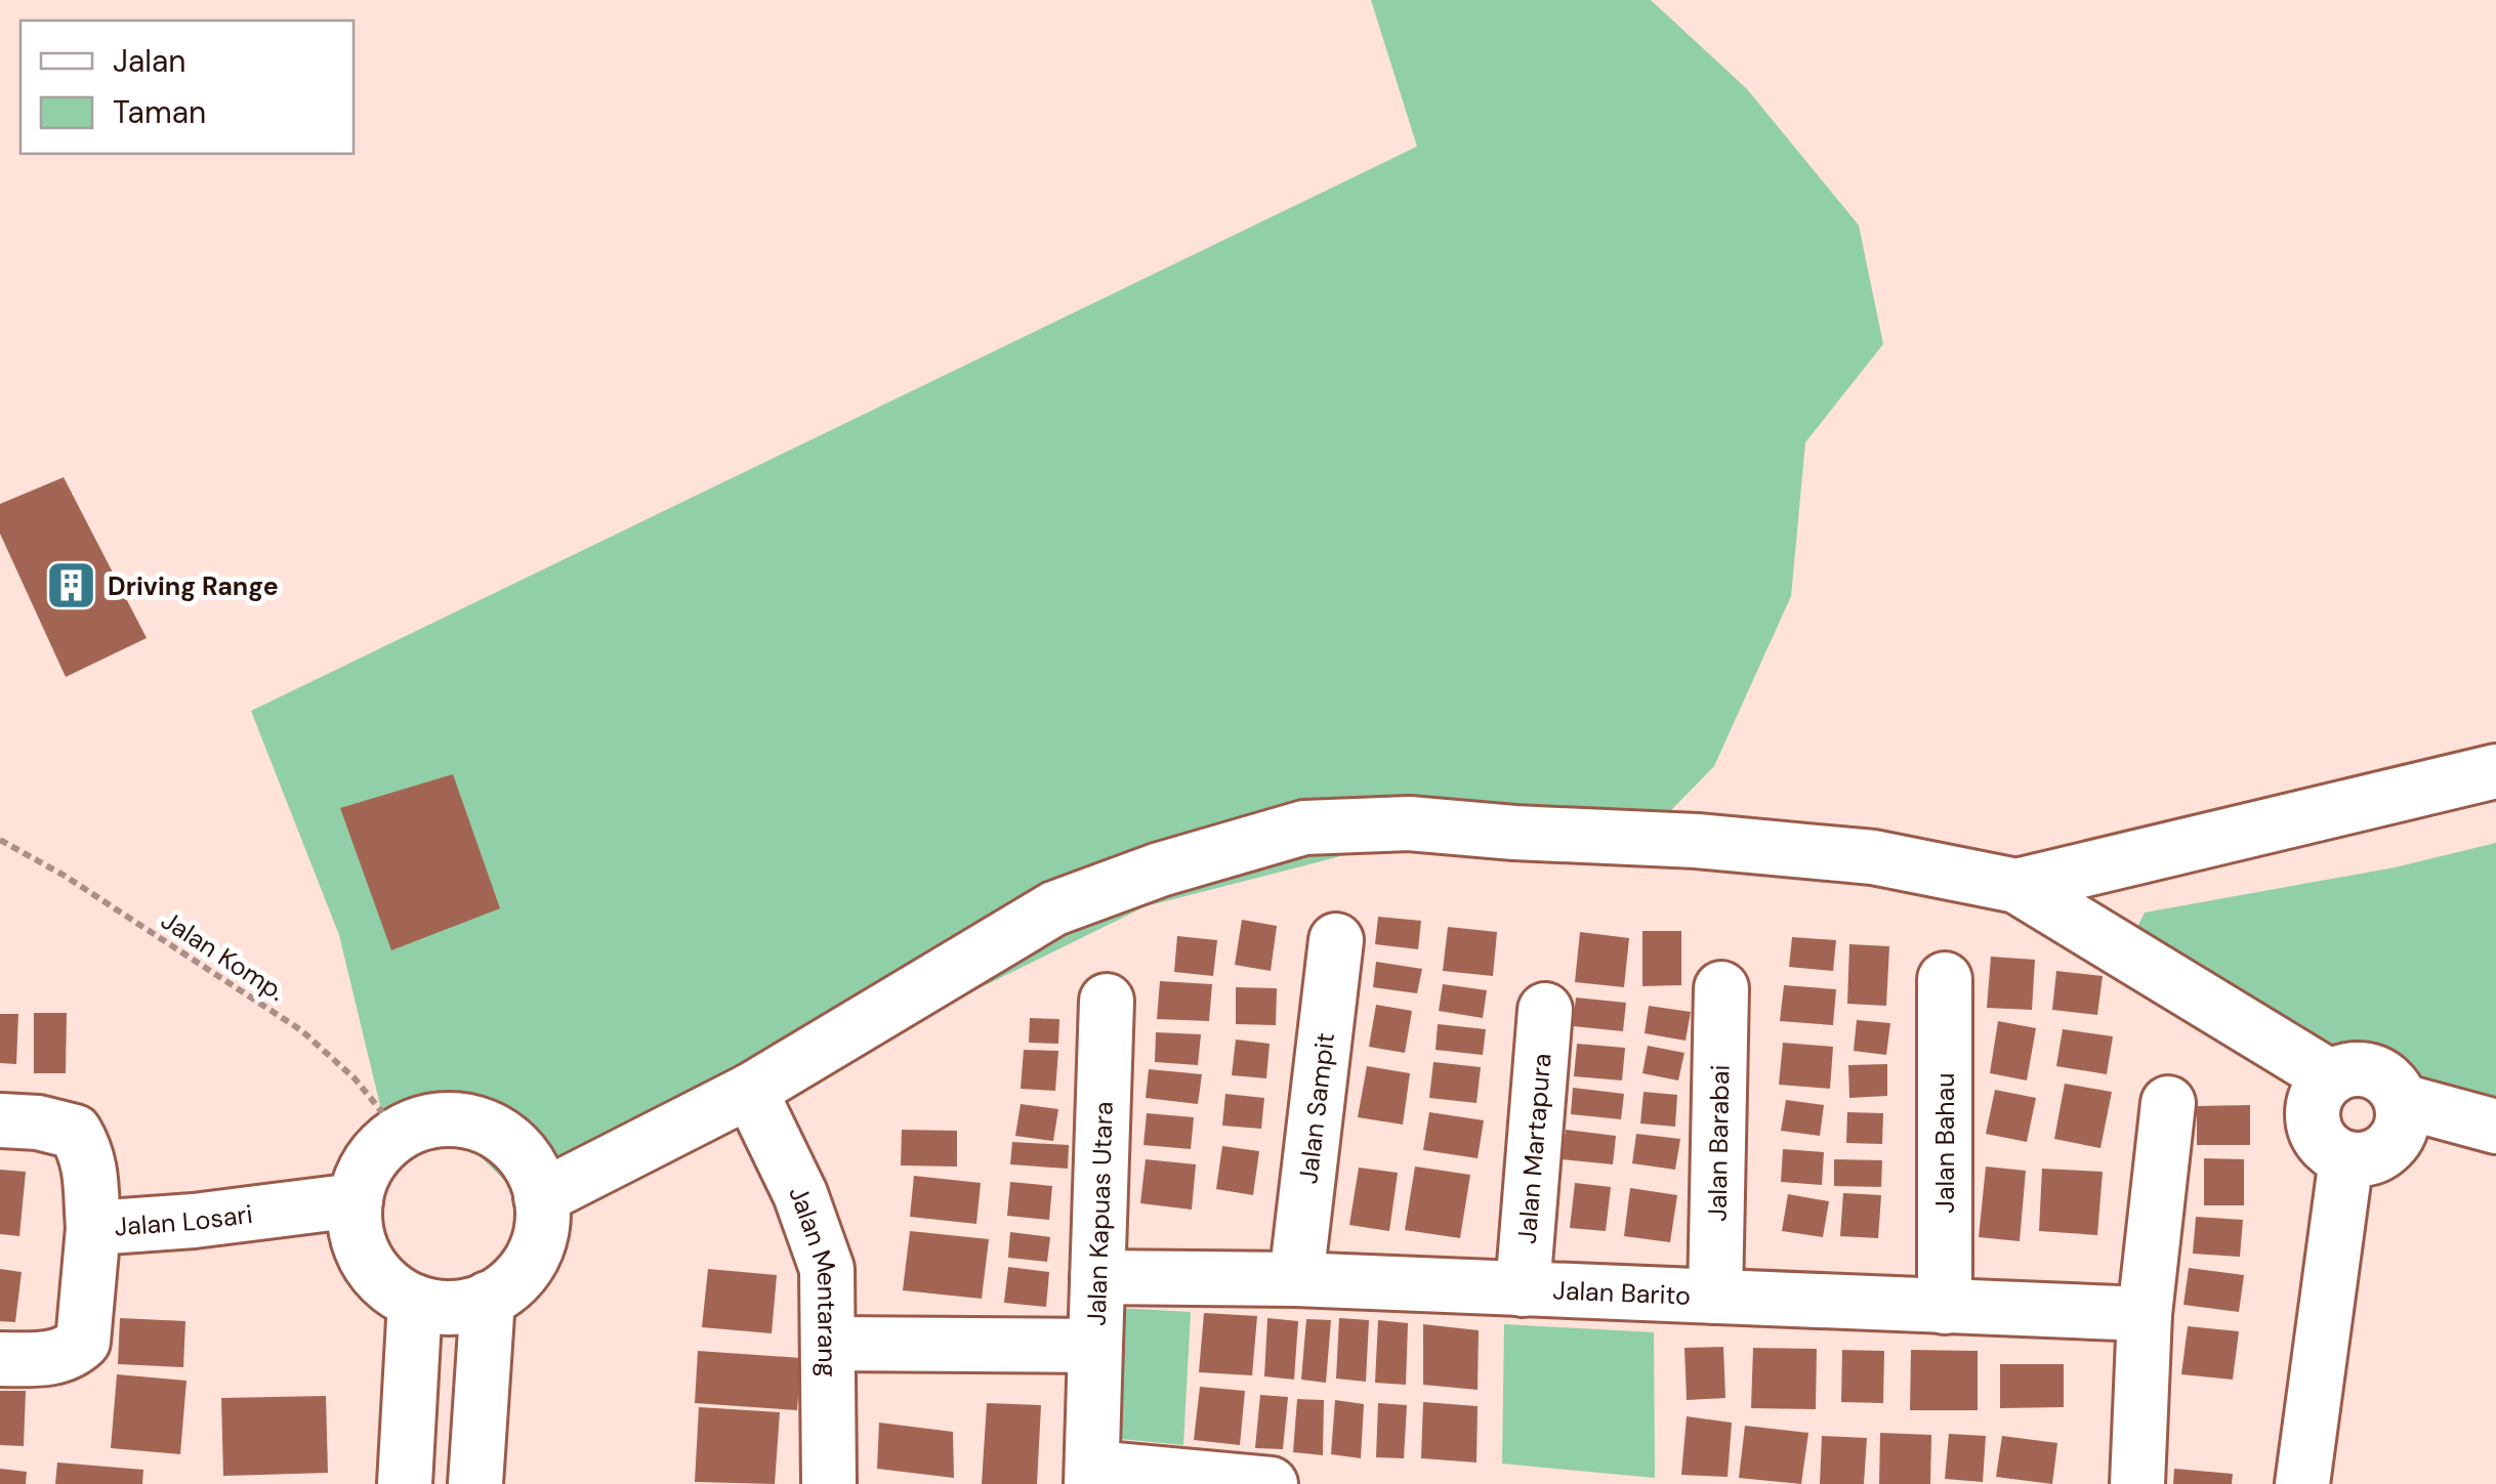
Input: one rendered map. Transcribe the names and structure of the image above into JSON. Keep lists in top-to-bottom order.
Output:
{
  "streets": {
    "street": [
      "Jalan Sampit",
      "Jalan Barabai",
      "Jalan Bahau",
      "Jalan Martapura",
      "Jalan Kapuas Utara",
      "Jalan Losari",
      "Jalan Mentarang",
      "Jalan Barito"
    ],
    "path": ["Jalan Komp."]
  },
  "crossings": [
    ["Jalan Komp.", "Jalan Losari"],
    ["Jalan Sampit", "Jalan Barito"],
    ["Jalan Barabai", "Jalan Barito"],
    ["Jalan Bahau", "Jalan Barito"],
    ["Jalan Martapura", "Jalan Barito"],
    ["Jalan Kapuas Utara", "Jalan Mentarang"],
    ["Jalan Kapuas Utara", "Jalan Barito"]
  ],
  "places": {
    "building": ["Driving Range"]
  },
  "legend": ["Jalan", "Taman"]
}
